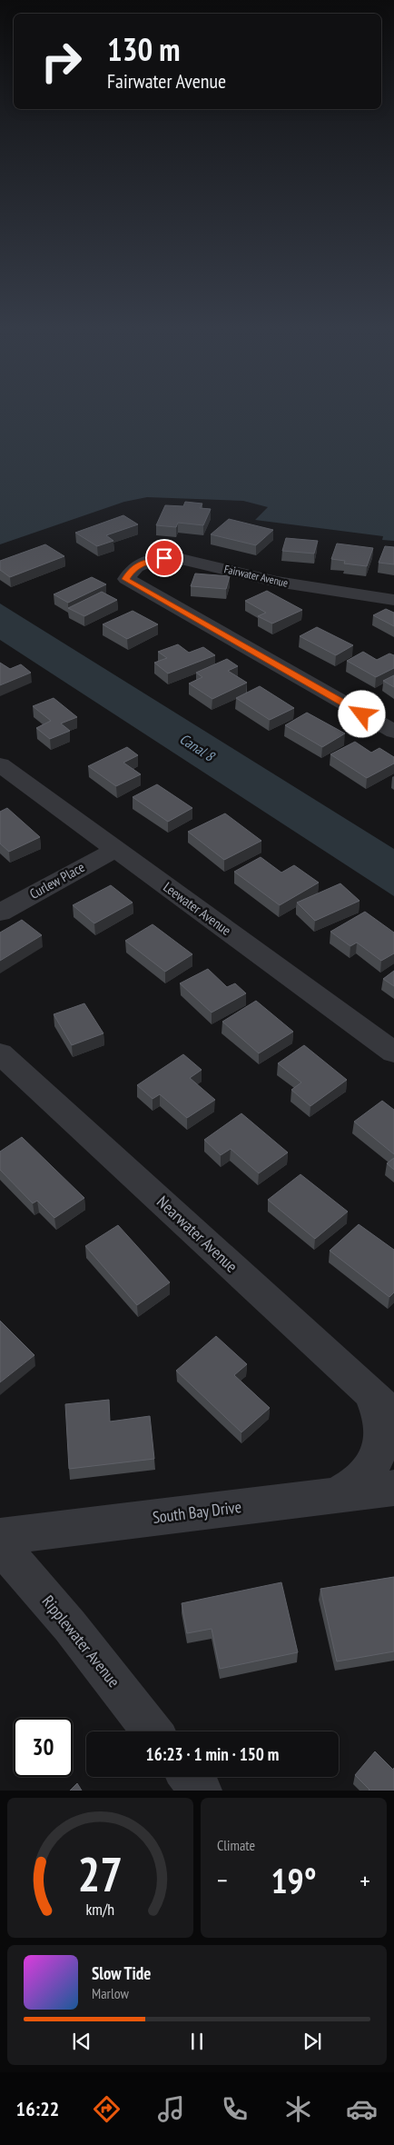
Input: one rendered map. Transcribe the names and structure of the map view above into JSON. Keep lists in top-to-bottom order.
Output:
{
  "streets": {
    "street": [
      "Fairwater Avenue",
      "Curlew Place",
      "Leewater Avenue",
      "Nearwater Avenue",
      "South Bay Drive",
      "Ripplewater Avenue"
    ]
  },
  "crossings": [
    ["Curlew Place", "Leewater Avenue"]
  ],
  "water": ["Canal 8"],
  "page": {
    "turn": ["130 m", "Fairwater Avenue"],
    "limit": "30",
    "trip": "16:23 · 1 min · 150 m",
    "tile": "Climate",
    "heat": ["−", "19°", "+"],
    "song": ["Slow Tide", "Marlow"],
    "tabs": "16:22",
    "gauge": ["27", "km/h"]
  }
}
